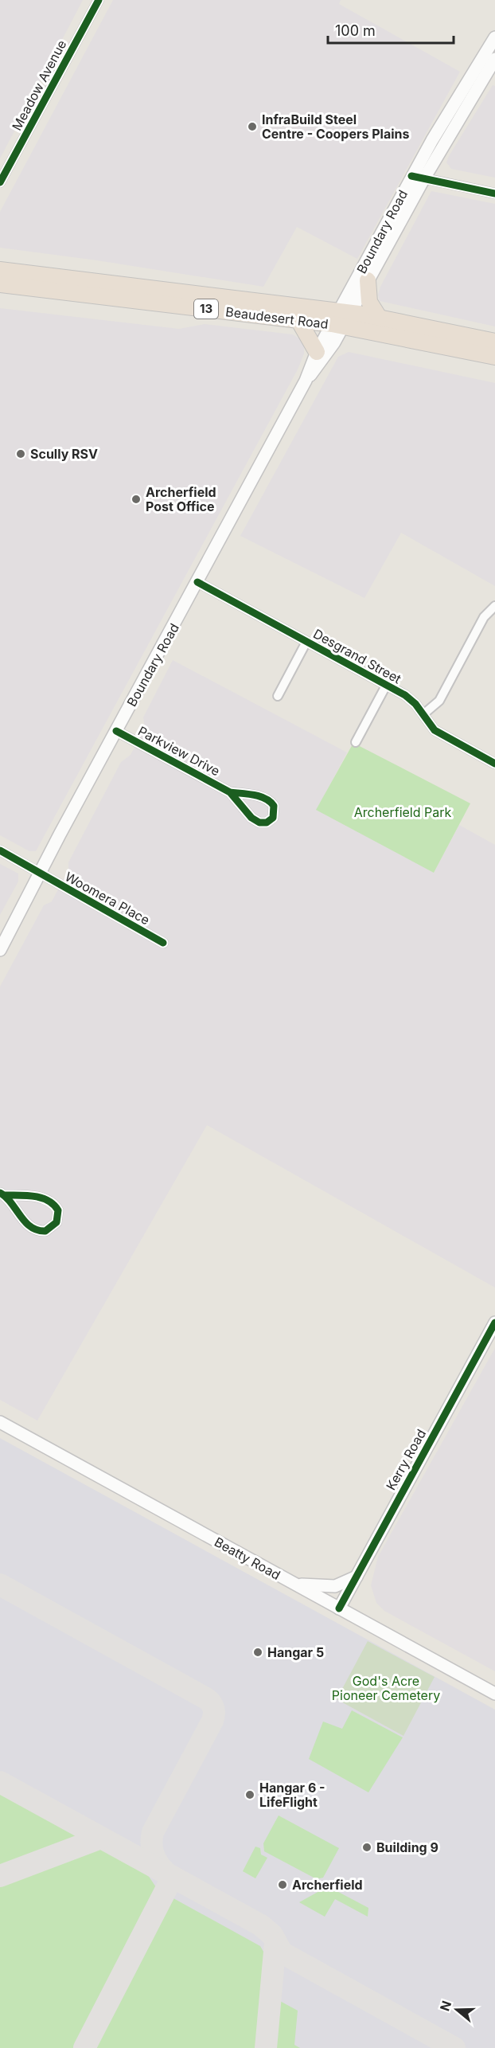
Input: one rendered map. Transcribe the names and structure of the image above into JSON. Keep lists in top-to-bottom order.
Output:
{
  "streets": {
    "highway": ["13", "Beaudesert Road"],
    "main road": ["Boundary Road", "Kerry Road", "Beatty Road"],
    "street": [
      "Meadow Avenue",
      "Desgrand Street",
      "Parkview Drive",
      "Woomera Place"
    ]
  },
  "crossings": [
    ["Boundary Road", "Beaudesert Road"],
    ["Boundary Road", "Desgrand Street"],
    ["Boundary Road", "Parkview Drive"],
    ["Boundary Road", "Woomera Place"],
    ["Kerry Road", "Beatty Road"]
  ],
  "parks": ["Archerfield Park", "God's Acre Pioneer Cemetery"],
  "places": [
    "InfraBuild Steel Centre - Coopers Plains",
    "Scully RSV",
    "Archerfield Post Office",
    "Hangar 5",
    "Hangar 6 - LifeFlight",
    "Building 9",
    "Archerfield"
  ],
  "scale_bar": "100 m",
  "north": "left"
}
